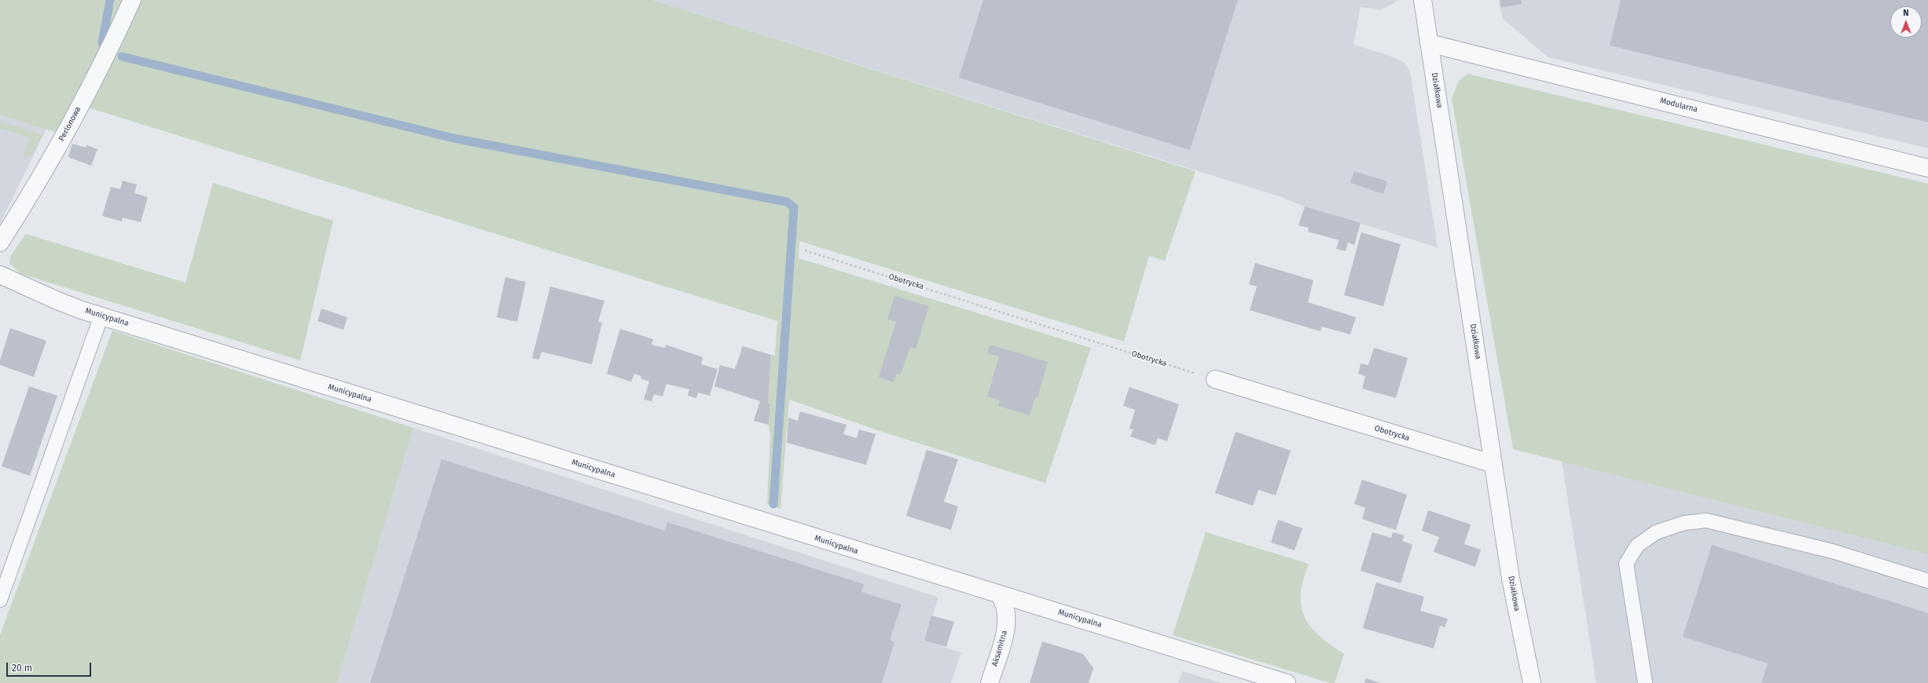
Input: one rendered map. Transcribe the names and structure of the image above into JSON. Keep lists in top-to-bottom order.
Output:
{
  "streets": {
    "street": [
      "Działkowa",
      "Modularna",
      "Perlonowa",
      "Obotrycka",
      "Municypalna",
      "Aksamitna"
    ]
  },
  "crossings": [
    ["Działkowa", "Modularna"],
    ["Działkowa", "Obotrycka"],
    ["Municypalna", "Aksamitna"]
  ],
  "scale_bar": "20 m",
  "north": "top"
}
